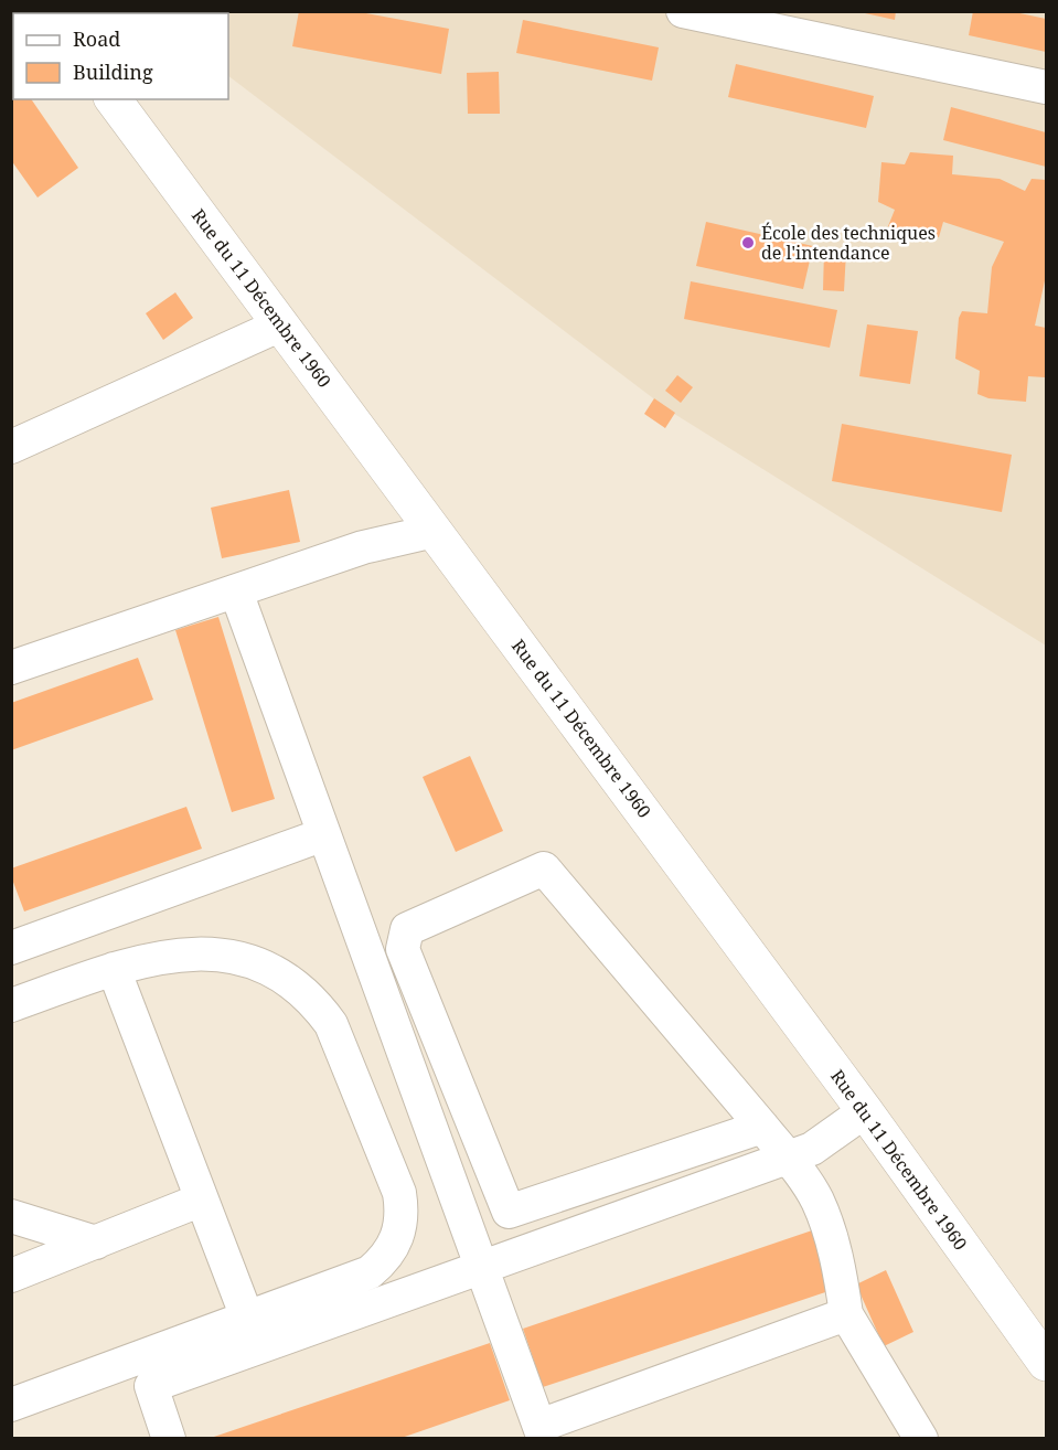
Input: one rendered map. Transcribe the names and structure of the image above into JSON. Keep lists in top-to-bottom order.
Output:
{
  "streets": {
    "main road": ["Rue du 11 Décembre 1960"]
  },
  "places": ["École des techniques de l'intendance"],
  "legend": ["Road", "Building"]
}
